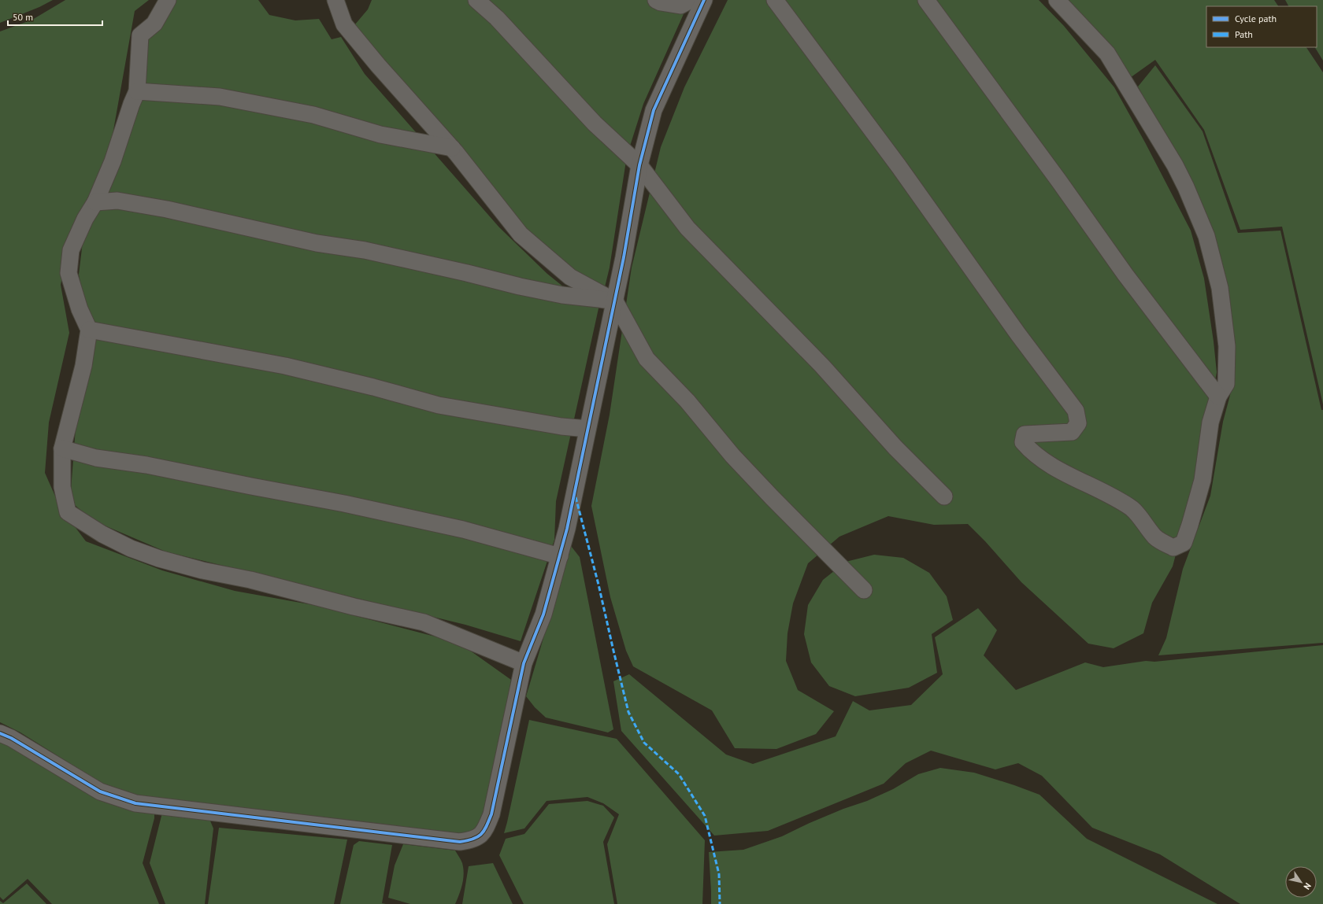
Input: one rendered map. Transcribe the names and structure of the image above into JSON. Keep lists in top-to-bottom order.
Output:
{
  "legend": ["Cycle path", "Path"],
  "scale_bar": "50 m",
  "north": "bottom right"
}
